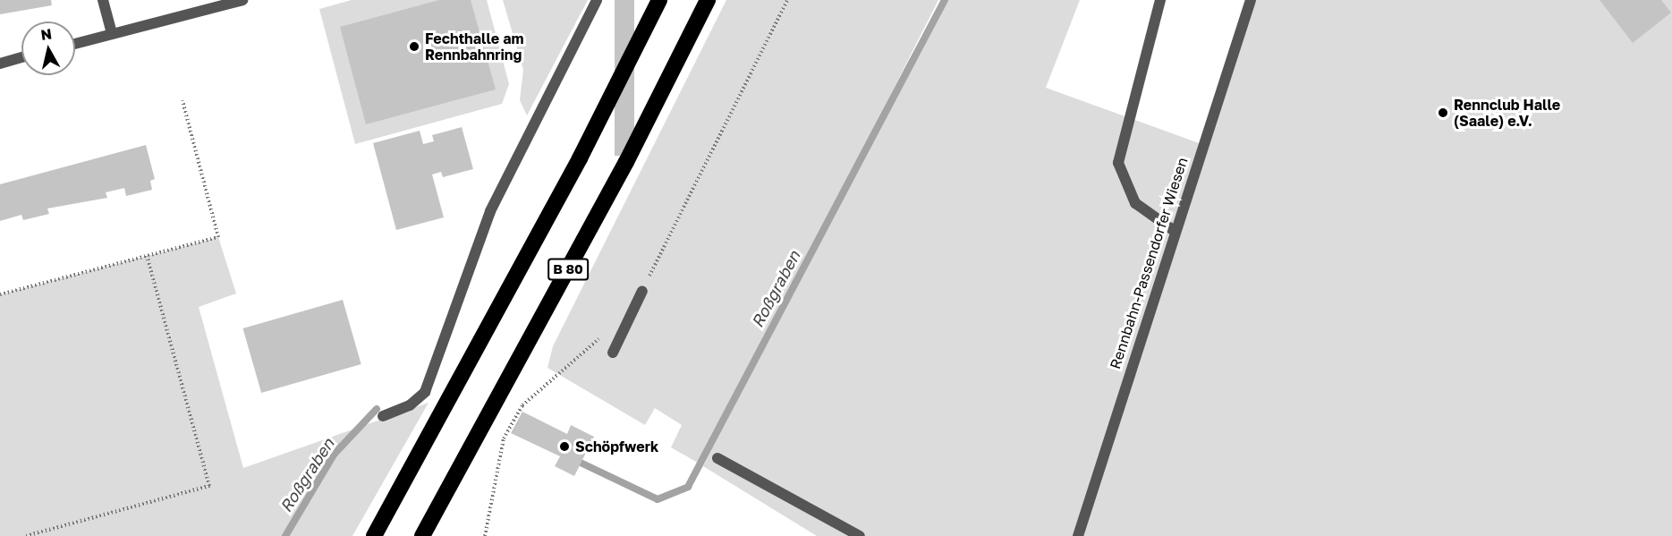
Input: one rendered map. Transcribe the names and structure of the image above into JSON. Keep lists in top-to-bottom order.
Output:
{
  "streets": {
    "highway": ["B 80"],
    "street": ["Rennbahn-Passendorfer Wiesen"]
  },
  "water": ["Roßgraben"],
  "places": ["Fechthalle am Rennbahnring", "Rennclub Halle (Saale) e.V.", "Schöpfwerk"],
  "north": "top"
}
